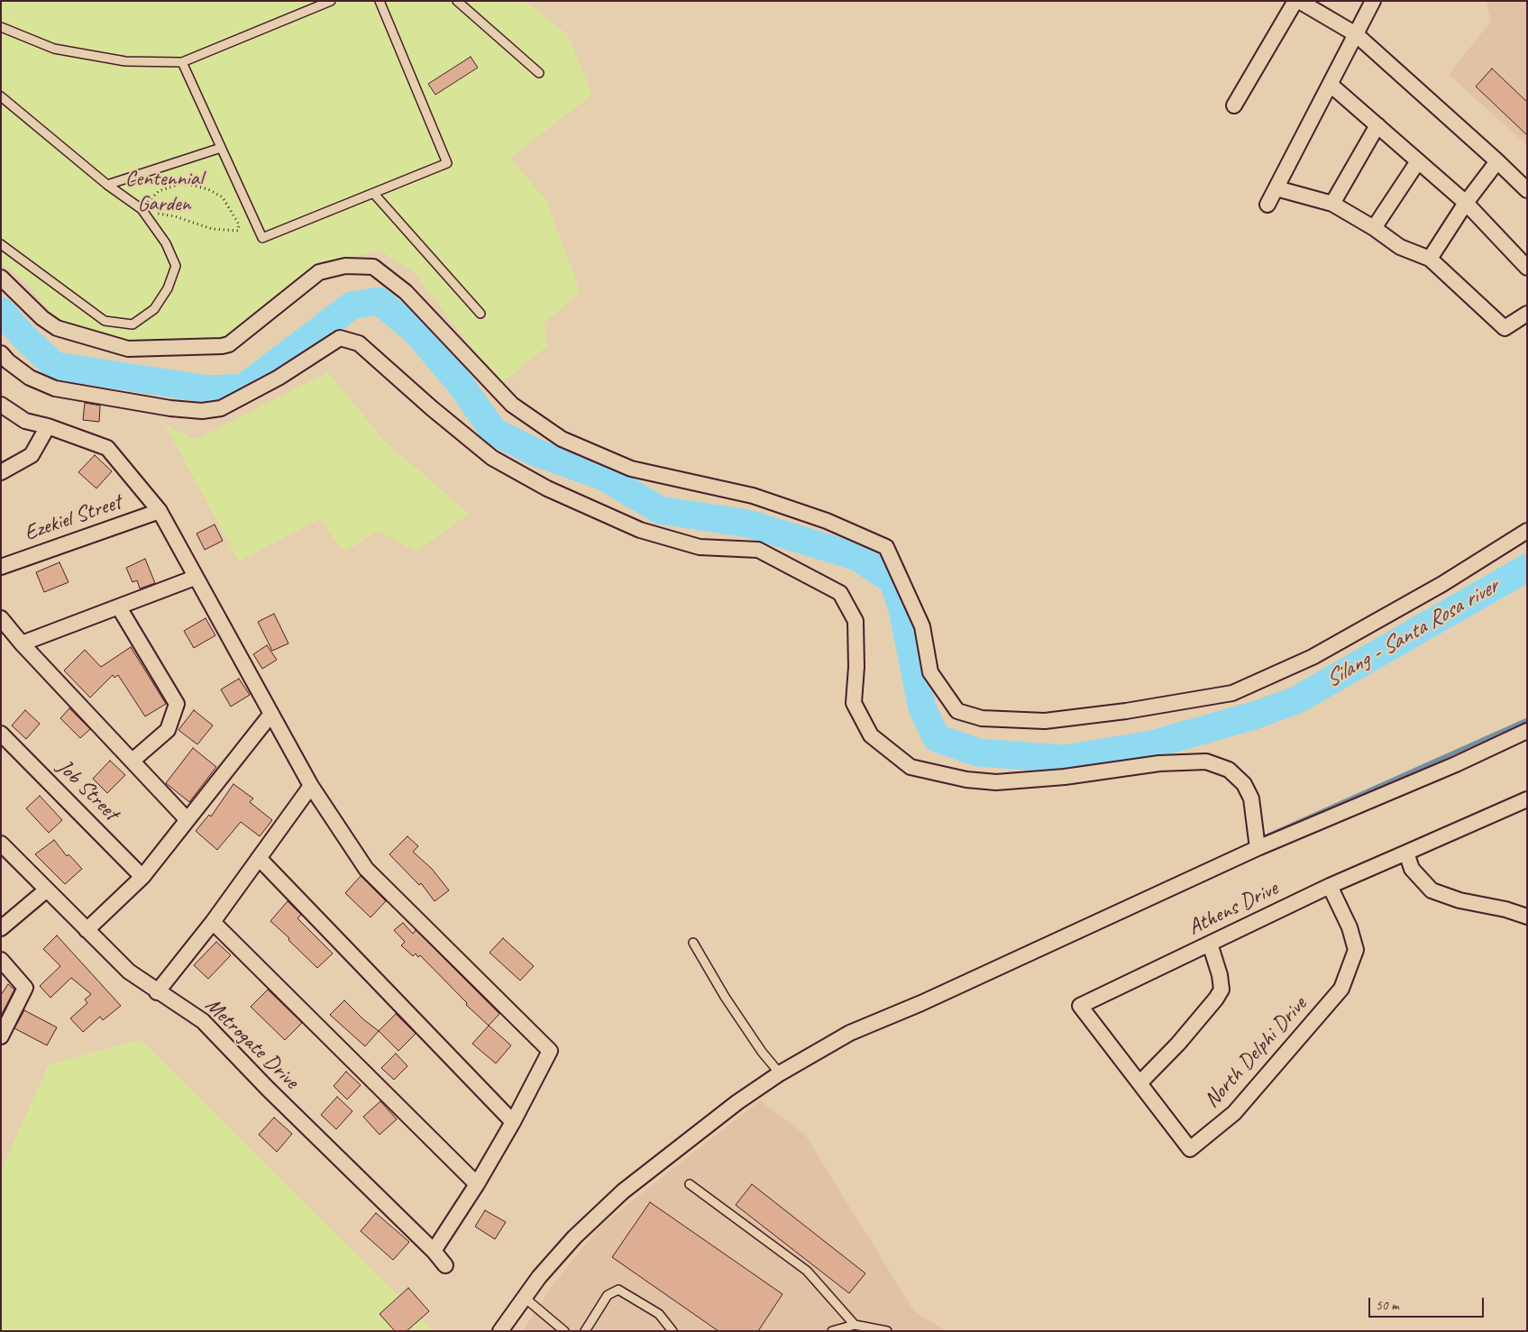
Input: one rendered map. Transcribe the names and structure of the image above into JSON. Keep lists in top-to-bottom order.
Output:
{
  "streets": {
    "street": [
      "Ezekiel Street",
      "Job Street",
      "Athens Drive",
      "Metrogate Drive",
      "North Delphi Drive"
    ]
  },
  "crossings": [
    ["Athens Drive", "North Delphi Drive"]
  ],
  "water": ["Silang - Santa Rosa river"],
  "parks": ["Centennial Garden"],
  "scale_bar": "50 m"
}
